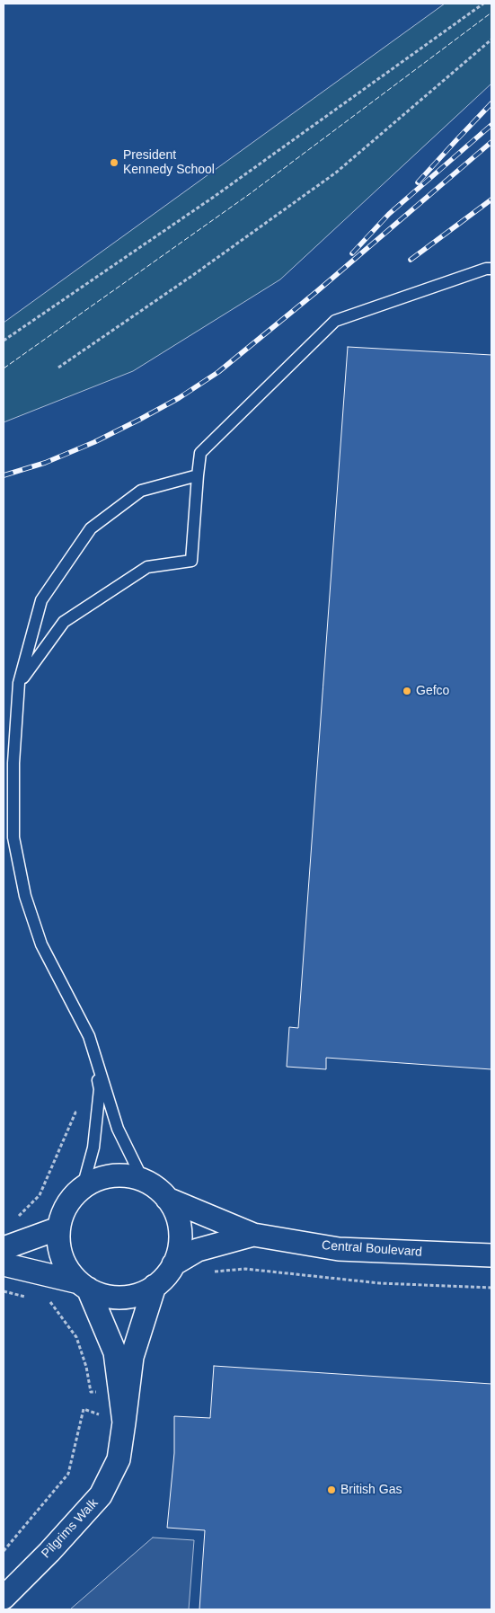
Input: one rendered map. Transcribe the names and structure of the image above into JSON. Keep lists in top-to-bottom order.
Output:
{
  "streets": {
    "street": ["Central Boulevard", "Pilgrims Walk"]
  },
  "crossings": [
    ["Central Boulevard", "Pilgrims Walk"]
  ],
  "places": ["President Kennedy School", "Gefco", "British Gas"]
}
